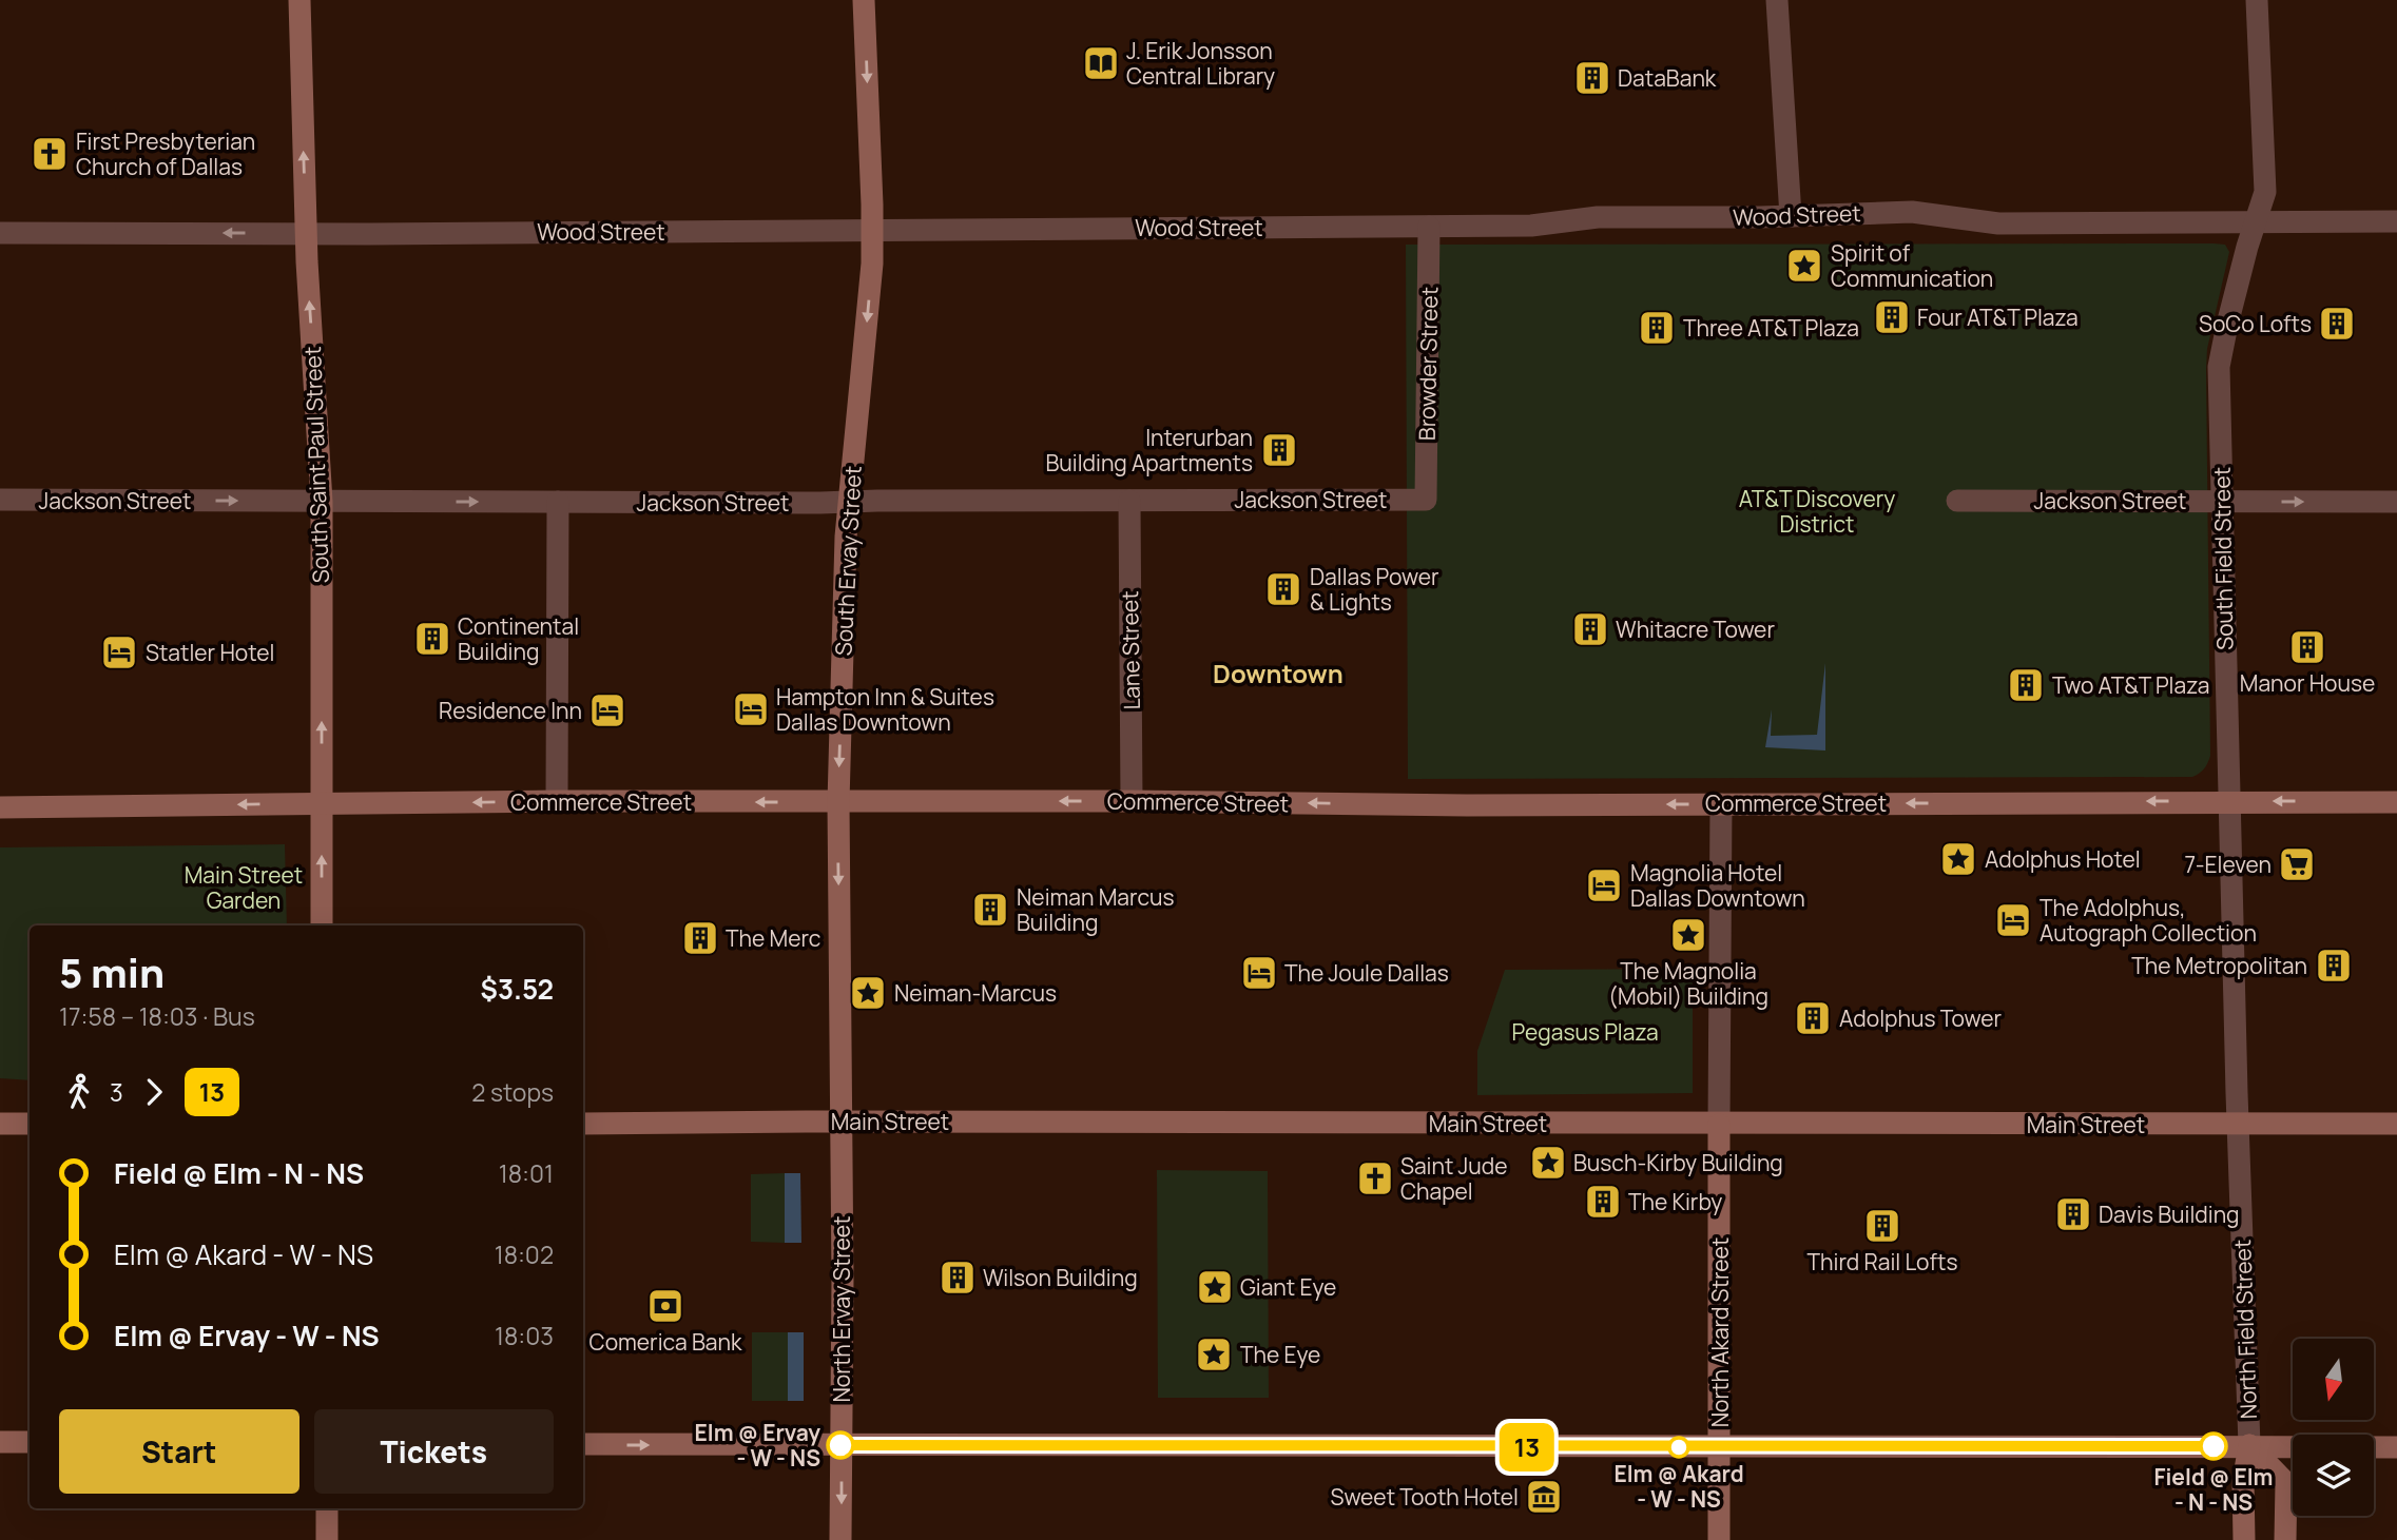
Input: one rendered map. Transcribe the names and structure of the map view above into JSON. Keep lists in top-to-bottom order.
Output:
{
  "streets": {
    "main road": [
      "South Saint Paul Street",
      "South Ervay Street",
      "Commerce Street",
      "Main Street",
      "North Ervay Street",
      "North Field Street",
      "North Akard Street"
    ],
    "street": [
      "Wood Street",
      "Browder Street",
      "Jackson Street",
      "South Field Street",
      "Lane Street"
    ]
  },
  "crossings": [
    ["Wood Street", "Browder Street"],
    ["Wood Street", "South Saint Paul Street"],
    ["Wood Street", "South Field Street"],
    ["Wood Street", "South Ervay Street"],
    ["Browder Street", "Jackson Street"],
    ["South Saint Paul Street", "Jackson Street"],
    ["South Saint Paul Street", "Commerce Street"],
    ["Jackson Street", "South Field Street"],
    ["Jackson Street", "South Ervay Street"],
    ["Jackson Street", "Lane Street"],
    ["South Field Street", "Commerce Street"],
    ["South Field Street", "Main Street"],
    ["South Field Street", "North Field Street"],
    ["South Ervay Street", "Commerce Street"],
    ["South Ervay Street", "Main Street"],
    ["South Ervay Street", "North Ervay Street"],
    ["Lane Street", "Commerce Street"],
    ["Main Street", "North Ervay Street"],
    ["Main Street", "North Field Street"],
    ["Main Street", "North Akard Street"]
  ],
  "one_way": [
    "South Saint Paul Street",
    "Jackson Street",
    "South Ervay Street",
    "Commerce Street"
  ],
  "districts": ["Downtown"],
  "parks": ["AT&T Discovery District", "Main Street Garden", "Pegasus Plaza"],
  "places": {
    "library": ["J. Erik Jonsson Central Library"],
    "building": [
      "DataBank",
      "Four AT&T Plaza",
      "SoCo Lofts",
      "Three AT&T Plaza",
      "Interurban Building Apartments",
      "Dallas Power & Lights",
      "Whitacre Tower",
      "Continental Building",
      "Manor House",
      "Two AT&T Plaza",
      "Neiman Marcus Building",
      "The Merc",
      "The Metropolitan",
      "Adolphus Tower",
      "The Kirby",
      "Davis Building",
      "Third Rail Lofts",
      "Wilson Building"
    ],
    "church": ["First Presbyterian Church of Dallas", "Saint Jude Chapel"],
    "place": [
      "Spirit of Communication",
      "Adolphus Hotel",
      "The Magnolia (Mobil) Building",
      "Neiman-Marcus",
      "Busch-Kirby Building",
      "Giant Eye",
      "The Eye"
    ],
    "hotel": [
      "Statler Hotel",
      "Hampton Inn & Suites Dallas Downtown",
      "Residence Inn",
      "Magnolia Hotel Dallas Downtown",
      "The Adolphus, Autograph Collection",
      "The Joule Dallas"
    ],
    "supermarket": ["7-Eleven"],
    "bank": ["Comerica Bank"],
    "other": ["Elm @ Ervay - W - NS", "Field @ Elm - N - NS", "Elm @ Akard - W - NS"],
    "museum": ["Sweet Tooth Hotel"]
  },
  "lines": ["bus line 13"],
  "north": "bottom",
  "page": {
    "on_map": "13",
    "heading": ["5 min", "17:58 – 18:03 · Bus", "$3.52"],
    "legs": ["3", "13", "2 stops"],
    "list": [
      {
        "name": "Field @ Elm - N - NS",
        "value": "18:01"
      },
      {
        "name": "Elm @ Akard - W - NS",
        "value": "18:02"
      },
      {
        "name": "Elm @ Ervay - W - NS",
        "value": "18:03"
      }
    ],
    "buttons": ["Start", "Tickets"]
  }
}
